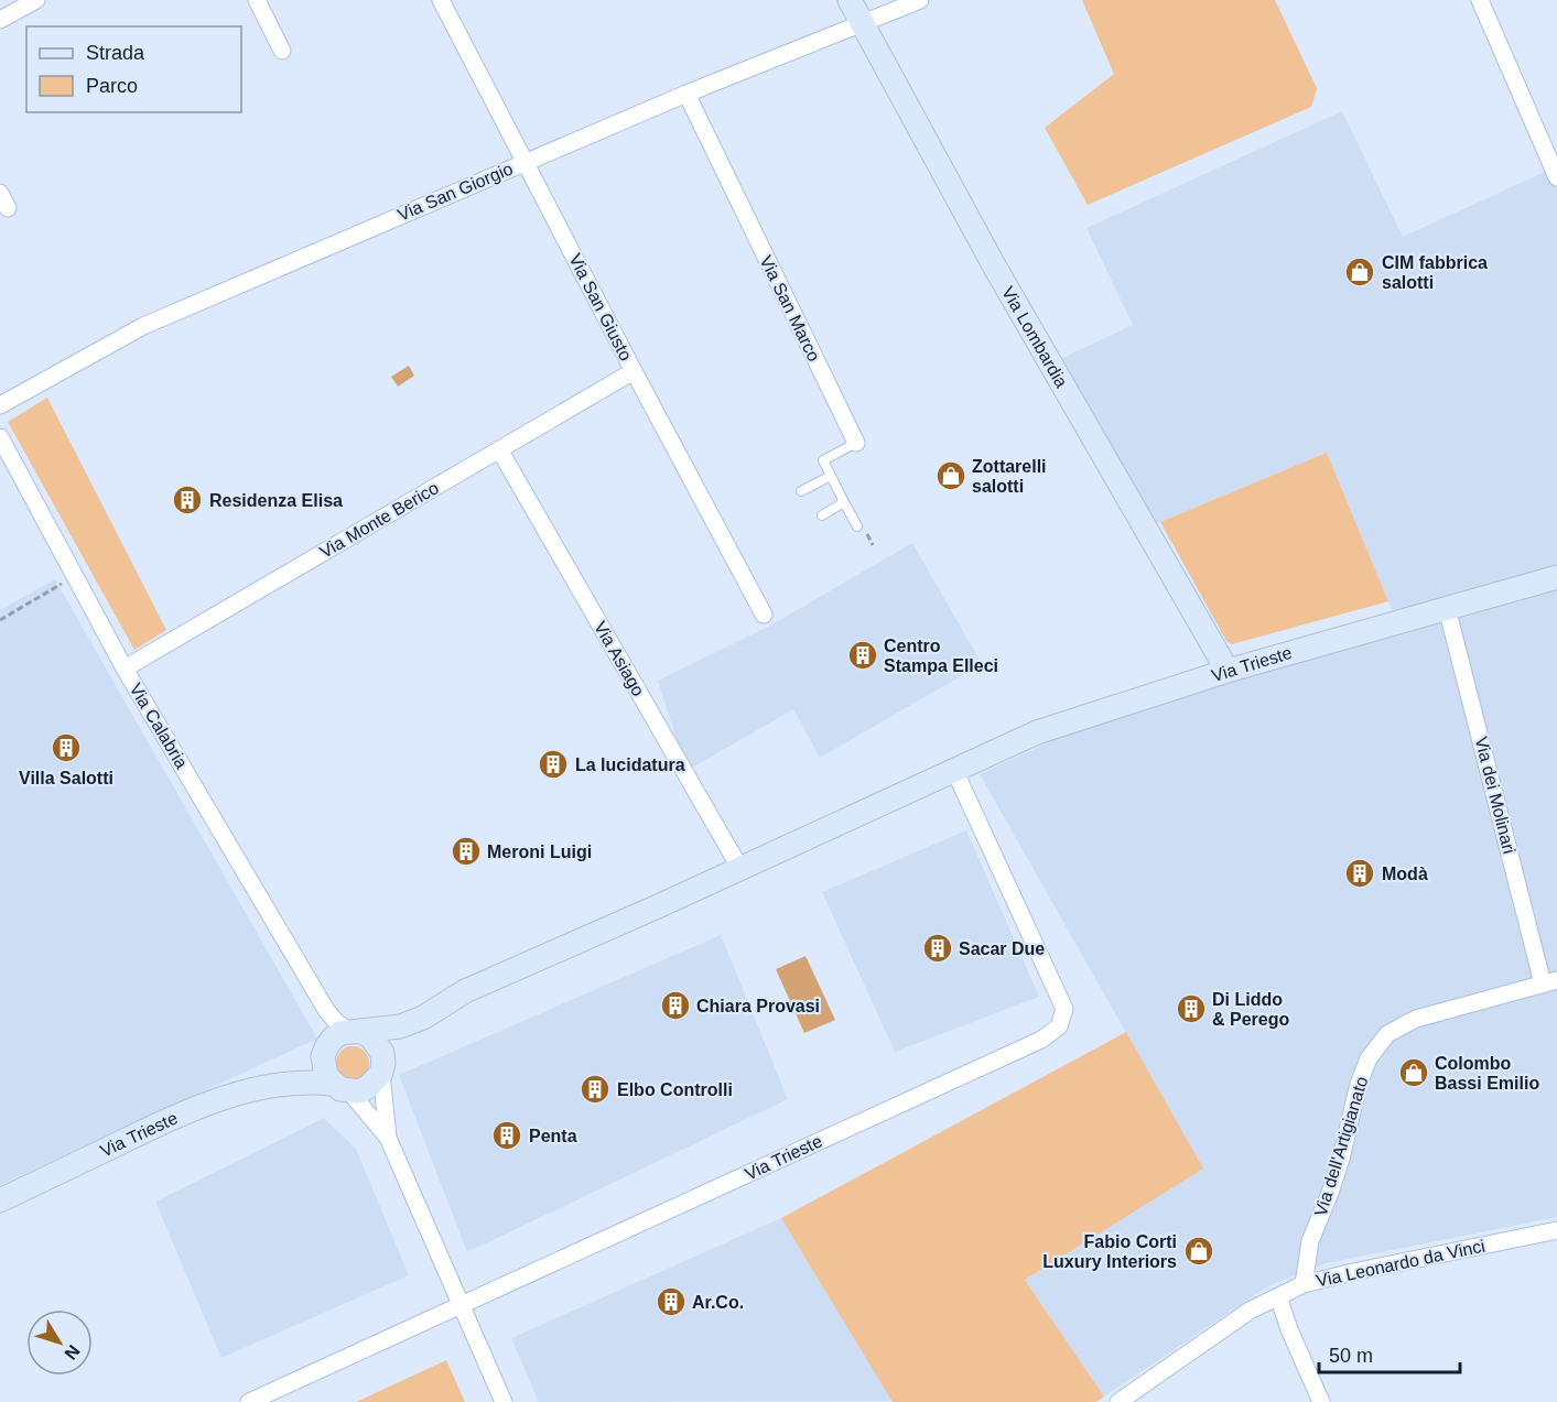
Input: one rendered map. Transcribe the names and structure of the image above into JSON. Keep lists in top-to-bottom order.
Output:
{
  "streets": {
    "street": [
      "Via San Giorgio",
      "Via San Giusto",
      "Via San Marco",
      "Via Lombardia",
      "Via Monte Berico",
      "Via Asiago",
      "Via Trieste",
      "Via Calabria",
      "Via dei Molinari",
      "Via dell'Artigianato",
      "Via Leonardo da Vinci"
    ]
  },
  "crossings": [
    ["Via San Giorgio", "Via San Giusto"],
    ["Via San Giorgio", "Via San Marco"],
    ["Via San Giorgio", "Via Lombardia"],
    ["Via San Giusto", "Via Monte Berico"],
    ["Via Lombardia", "Via Trieste"],
    ["Via Monte Berico", "Via Asiago"],
    ["Via Monte Berico", "Via Calabria"],
    ["Via Asiago", "Via Trieste"],
    ["Via Trieste", "Via dei Molinari"],
    ["Via dei Molinari", "Via dell'Artigianato"],
    ["Via dell'Artigianato", "Via Leonardo da Vinci"]
  ],
  "places": {
    "shop": [
      "CIM fabbrica salotti",
      "Zottarelli salotti",
      "Colombo Bassi Emilio",
      "Fabio Corti Luxury Interiors"
    ],
    "building": [
      "Residenza Elisa",
      "Centro Stampa Elleci",
      "Villa Salotti",
      "La lucidatura",
      "Meroni Luigi",
      "Modà",
      "Sacar Due",
      "Chiara Provasi",
      "Di Liddo & Perego",
      "Elbo Controlli",
      "Penta",
      "Ar.Co."
    ]
  },
  "legend": ["Strada", "Parco"],
  "scale_bar": "50 m",
  "north": "bottom right"
}
